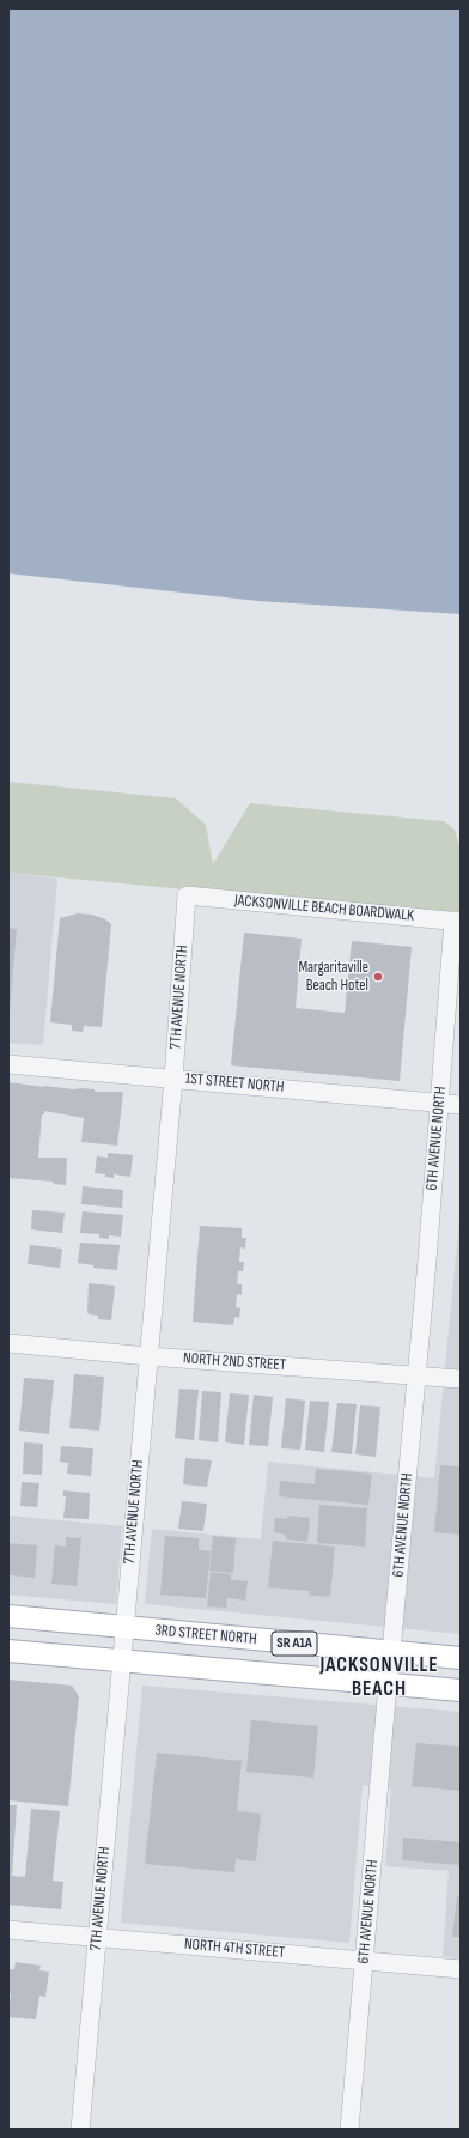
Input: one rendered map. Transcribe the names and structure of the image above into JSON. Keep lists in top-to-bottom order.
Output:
{
  "streets": {
    "main road": ["3RD STREET NORTH", "SR A1A"],
    "street": [
      "JACKSONVILLE BEACH BOARDWALK",
      "7TH AVENUE NORTH",
      "1ST STREET NORTH",
      "6TH AVENUE NORTH",
      "NORTH 2ND STREET",
      "NORTH 4TH STREET"
    ]
  },
  "crossings": [
    ["JACKSONVILLE BEACH BOARDWALK", "7TH AVENUE NORTH"],
    ["JACKSONVILLE BEACH BOARDWALK", "6TH AVENUE NORTH"],
    ["7TH AVENUE NORTH", "1ST STREET NORTH"],
    ["7TH AVENUE NORTH", "NORTH 2ND STREET"],
    ["7TH AVENUE NORTH", "3RD STREET NORTH"],
    ["7TH AVENUE NORTH", "NORTH 4TH STREET"],
    ["1ST STREET NORTH", "6TH AVENUE NORTH"],
    ["6TH AVENUE NORTH", "NORTH 2ND STREET"],
    ["6TH AVENUE NORTH", "3RD STREET NORTH"],
    ["6TH AVENUE NORTH", "NORTH 4TH STREET"]
  ],
  "districts": ["JACKSONVILLE BEACH"],
  "places": ["Margaritaville Beach Hotel"]
}
